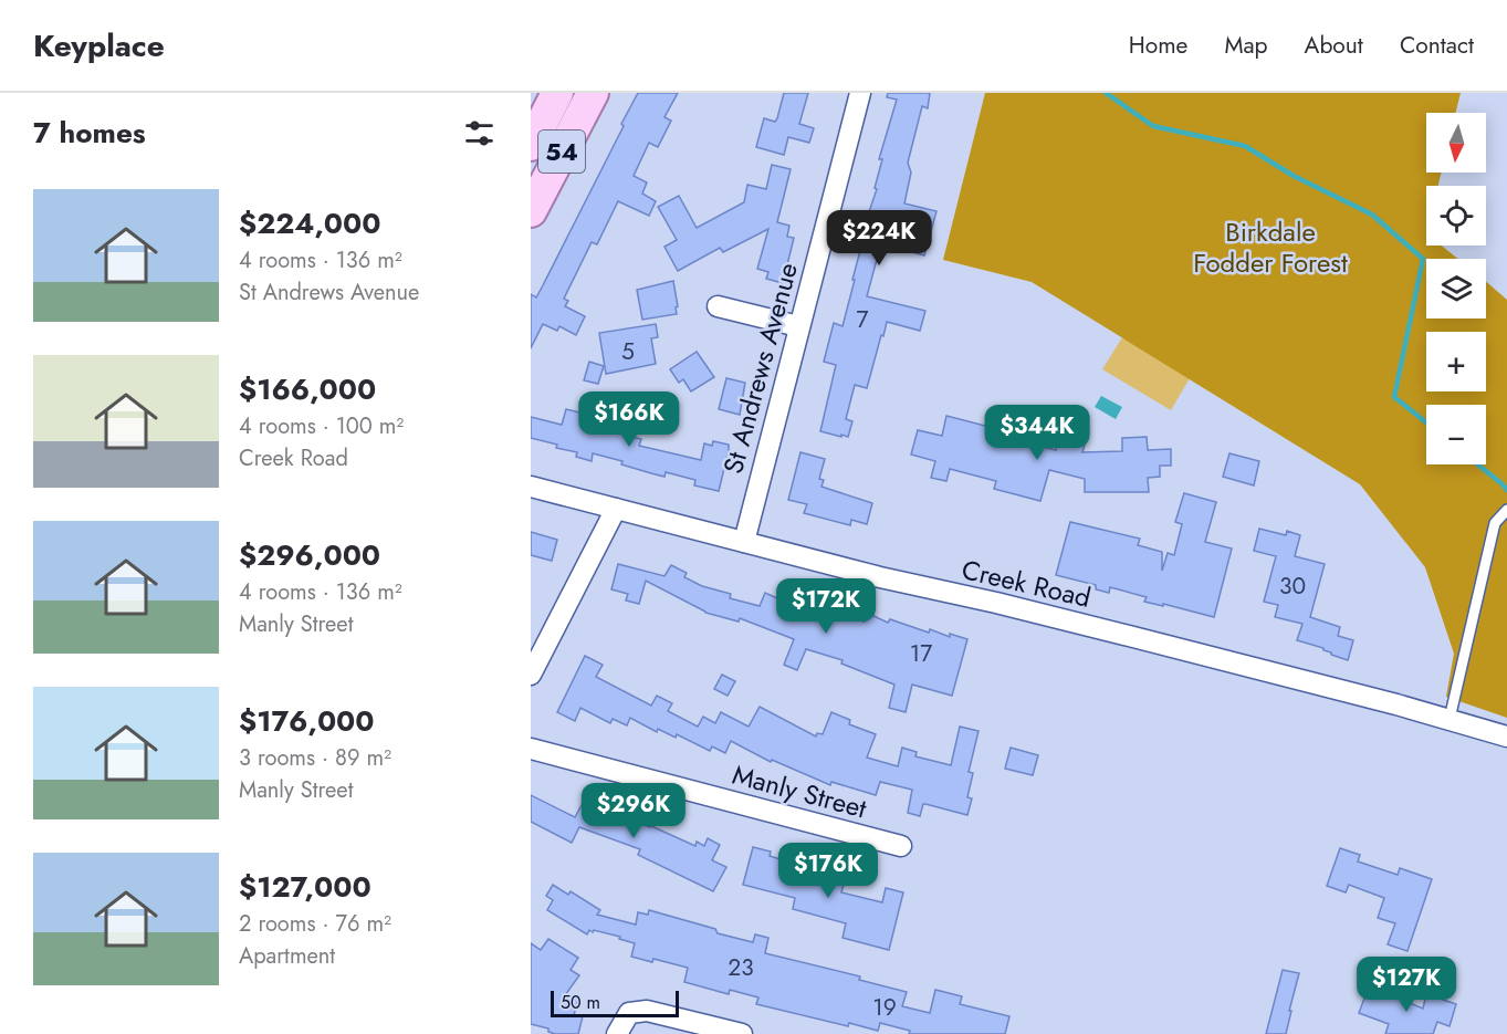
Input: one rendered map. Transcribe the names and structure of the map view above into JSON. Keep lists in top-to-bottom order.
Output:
{
  "streets": {
    "main road": ["54"],
    "street": ["St Andrews Avenue", "Creek Road", "Manly Street"]
  },
  "crossings": [
    ["St Andrews Avenue", "Creek Road"]
  ],
  "parks": ["Birkdale Fodder Forest"],
  "house_numbers": [
    "7",
    "5",
    "30",
    "17",
    "23",
    "19"
  ],
  "scale_bar": "50 m",
  "north": "bottom",
  "page": {
    "header": "Keyplace",
    "nav": [
      "Home",
      "Map",
      "About",
      "Contact"
    ],
    "heading": "7 homes",
    "map_buttons": ["+", "−"],
    "list": [
      {
        "name": "$224,000",
        "note": "4 rooms · 136 m² · St Andrews Avenue"
      },
      {
        "name": "$166,000",
        "note": "4 rooms · 100 m² · Creek Road"
      },
      {
        "name": "$296,000",
        "note": "4 rooms · 136 m² · Manly Street"
      },
      {
        "name": "$176,000",
        "note": "3 rooms · 89 m² · Manly Street"
      },
      {
        "name": "$127,000",
        "note": "2 rooms · 76 m² · Apartment"
      }
    ],
    "price": [
      "$224K",
      "$166K",
      "$344K",
      "$172K",
      "$296K",
      "$176K",
      "$127K"
    ],
    "scale": "50 m"
  }
}
